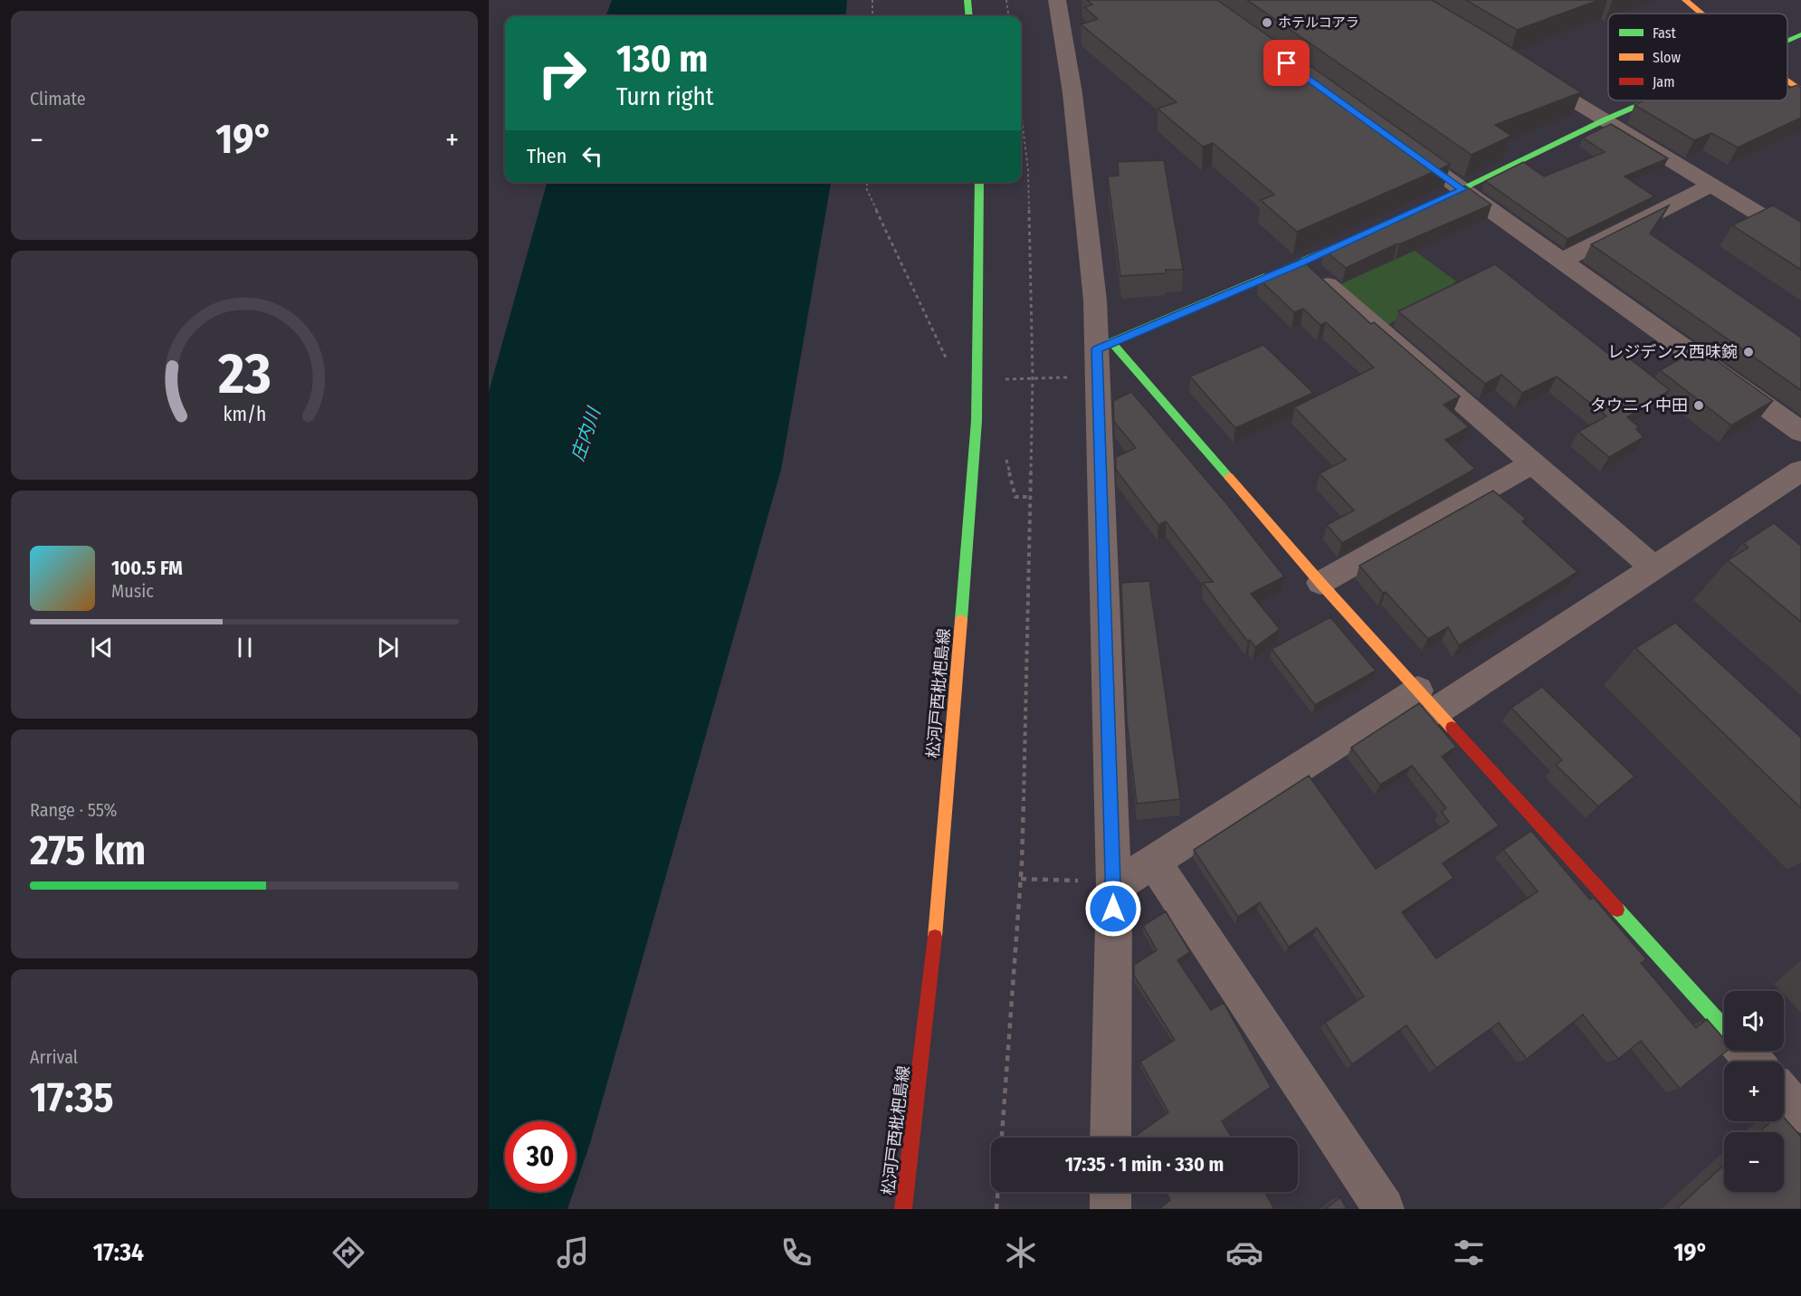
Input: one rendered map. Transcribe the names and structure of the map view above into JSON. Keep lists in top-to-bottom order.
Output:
{
  "streets": {
    "street": ["松河戸西枇杷島線"]
  },
  "water": ["庄内川"],
  "places": ["ホテルコアラ", "レジデンス西味鋺", "タウニィ中田"],
  "legend": ["Fast", "Slow", "Jam"],
  "page": {
    "tile": [
      "Climate",
      ["Range · 55%", "275 km"],
      ["Arrival", "17:35"]
    ],
    "turn": ["130 m", "Turn right"],
    "heat": ["−", "19°", "+"],
    "then": "Then",
    "song": ["100.5 FM", "Music"],
    "map_buttons": ["+", "−"],
    "limit": "30",
    "trip": "17:35 · 1 min · 330 m",
    "tabs": ["17:34", "19°"],
    "gauge": ["23", "km/h"]
  }
}
